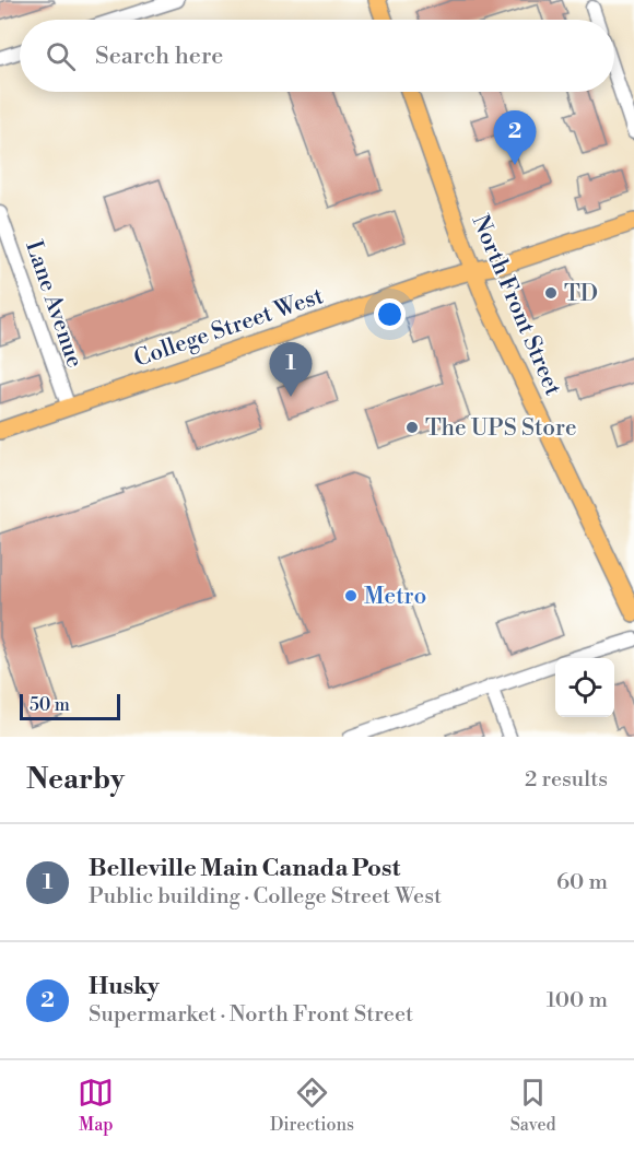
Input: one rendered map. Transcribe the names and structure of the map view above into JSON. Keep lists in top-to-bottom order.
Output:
{
  "streets": {
    "main road": ["North Front Street", "College Street West"],
    "street": ["Lane Avenue"]
  },
  "crossings": [
    ["Lane Avenue", "College Street West"],
    ["North Front Street", "College Street West"]
  ],
  "places": ["TD", "The UPS Store", "Metro"],
  "scale_bar": "50 m",
  "page": {
    "search": "Search here",
    "pins": ["2", "1"],
    "scale": "50 m",
    "heading": ["Nearby", "2 results"],
    "list": [
      {
        "mark": "1",
        "name": "Belleville Main Canada Post",
        "note": "Public building · College Street West",
        "value": "60 m"
      },
      {
        "mark": "2",
        "name": "Husky",
        "note": "Supermarket · North Front Street",
        "value": "100 m"
      }
    ],
    "nav": ["Map", "Directions", "Saved"]
  }
}
